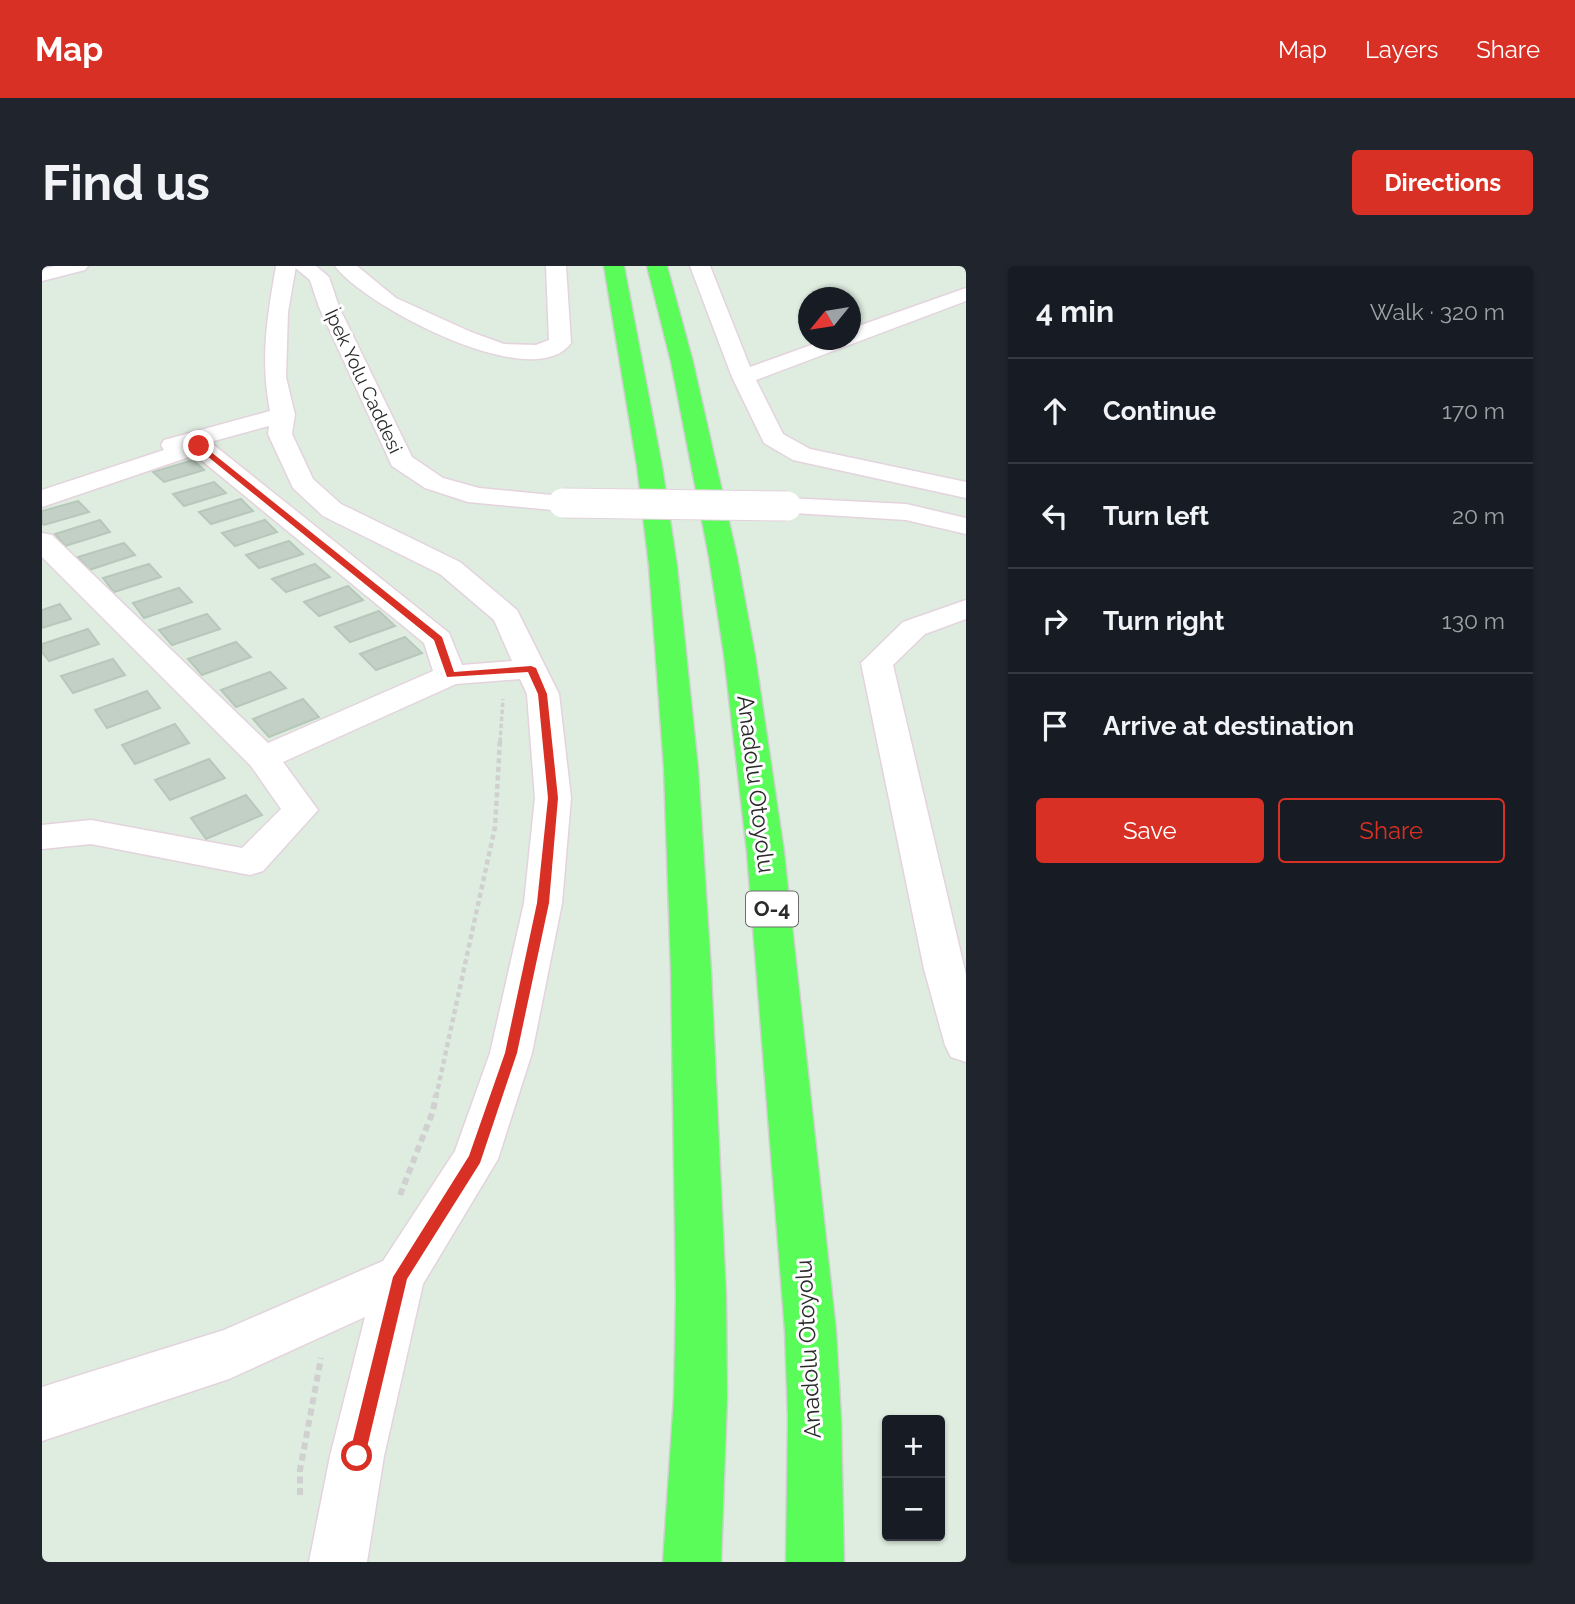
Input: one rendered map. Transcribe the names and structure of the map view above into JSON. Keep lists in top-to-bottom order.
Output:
{
  "streets": {
    "highway": ["Anadolu Otoyolu", "O-4"],
    "street": ["İpek Yolu Caddesi"]
  },
  "north": "bottom left",
  "page": {
    "header": "Map",
    "nav": ["Map", "Layers", "Share"],
    "buttons": [
      "Directions",
      ["Save", "Share"]
    ],
    "title": "Find us",
    "heading": ["4 min", "Walk · 320 m"],
    "list": [
      ["Continue", "170 m"],
      ["Turn left", "20 m"],
      ["Turn right", "130 m"],
      "Arrive at destination"
    ],
    "map_buttons": ["+", "−"]
  }
}
